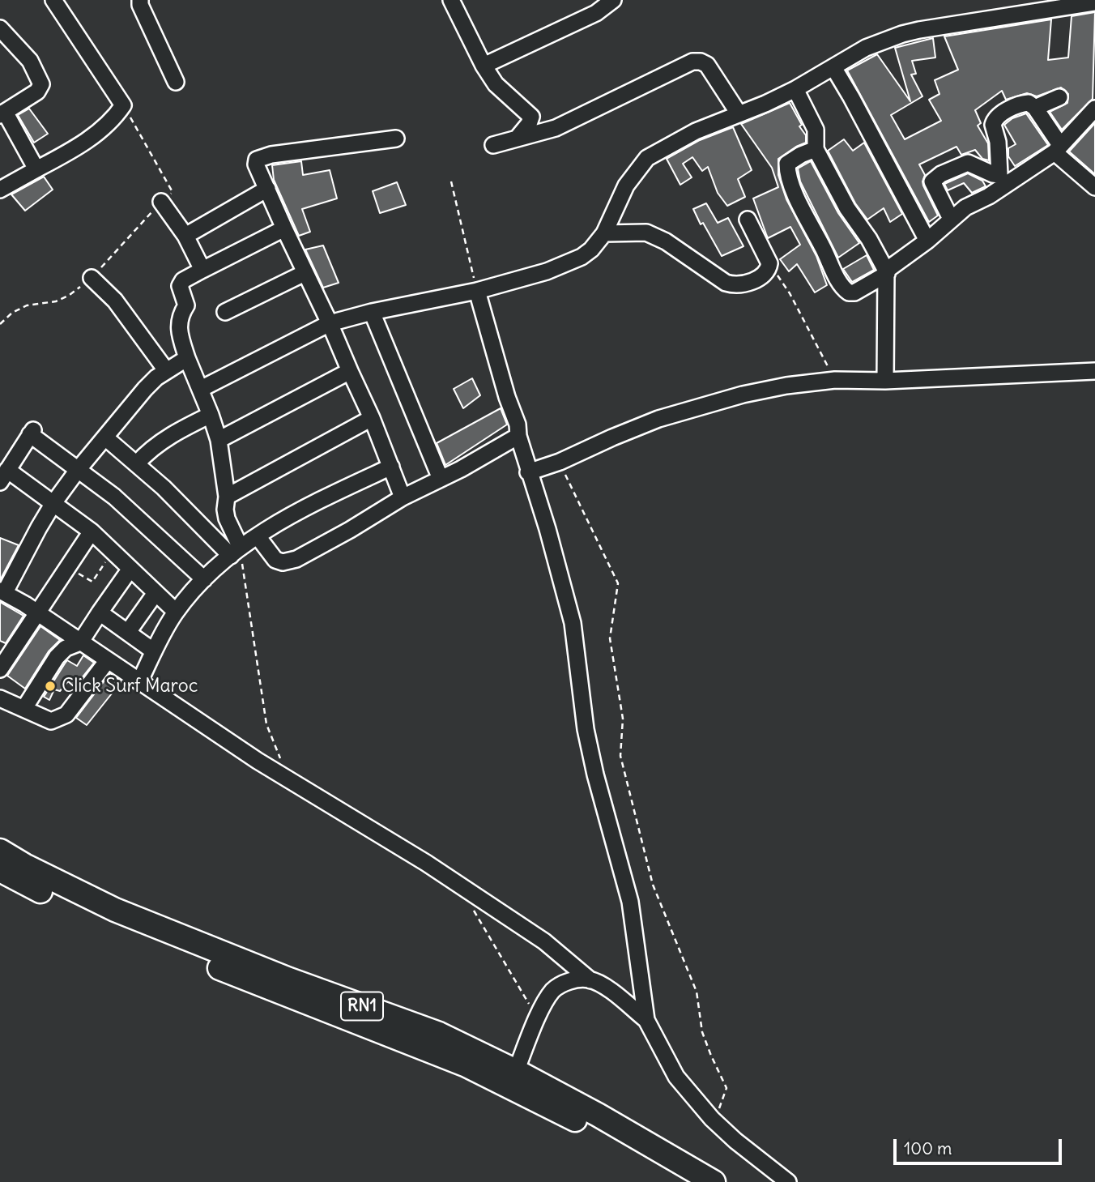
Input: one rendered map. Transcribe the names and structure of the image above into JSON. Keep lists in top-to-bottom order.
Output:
{
  "streets": {
    "highway": ["RN1"]
  },
  "places": ["Click Surf Maroc"],
  "scale_bar": "100 m"
}
